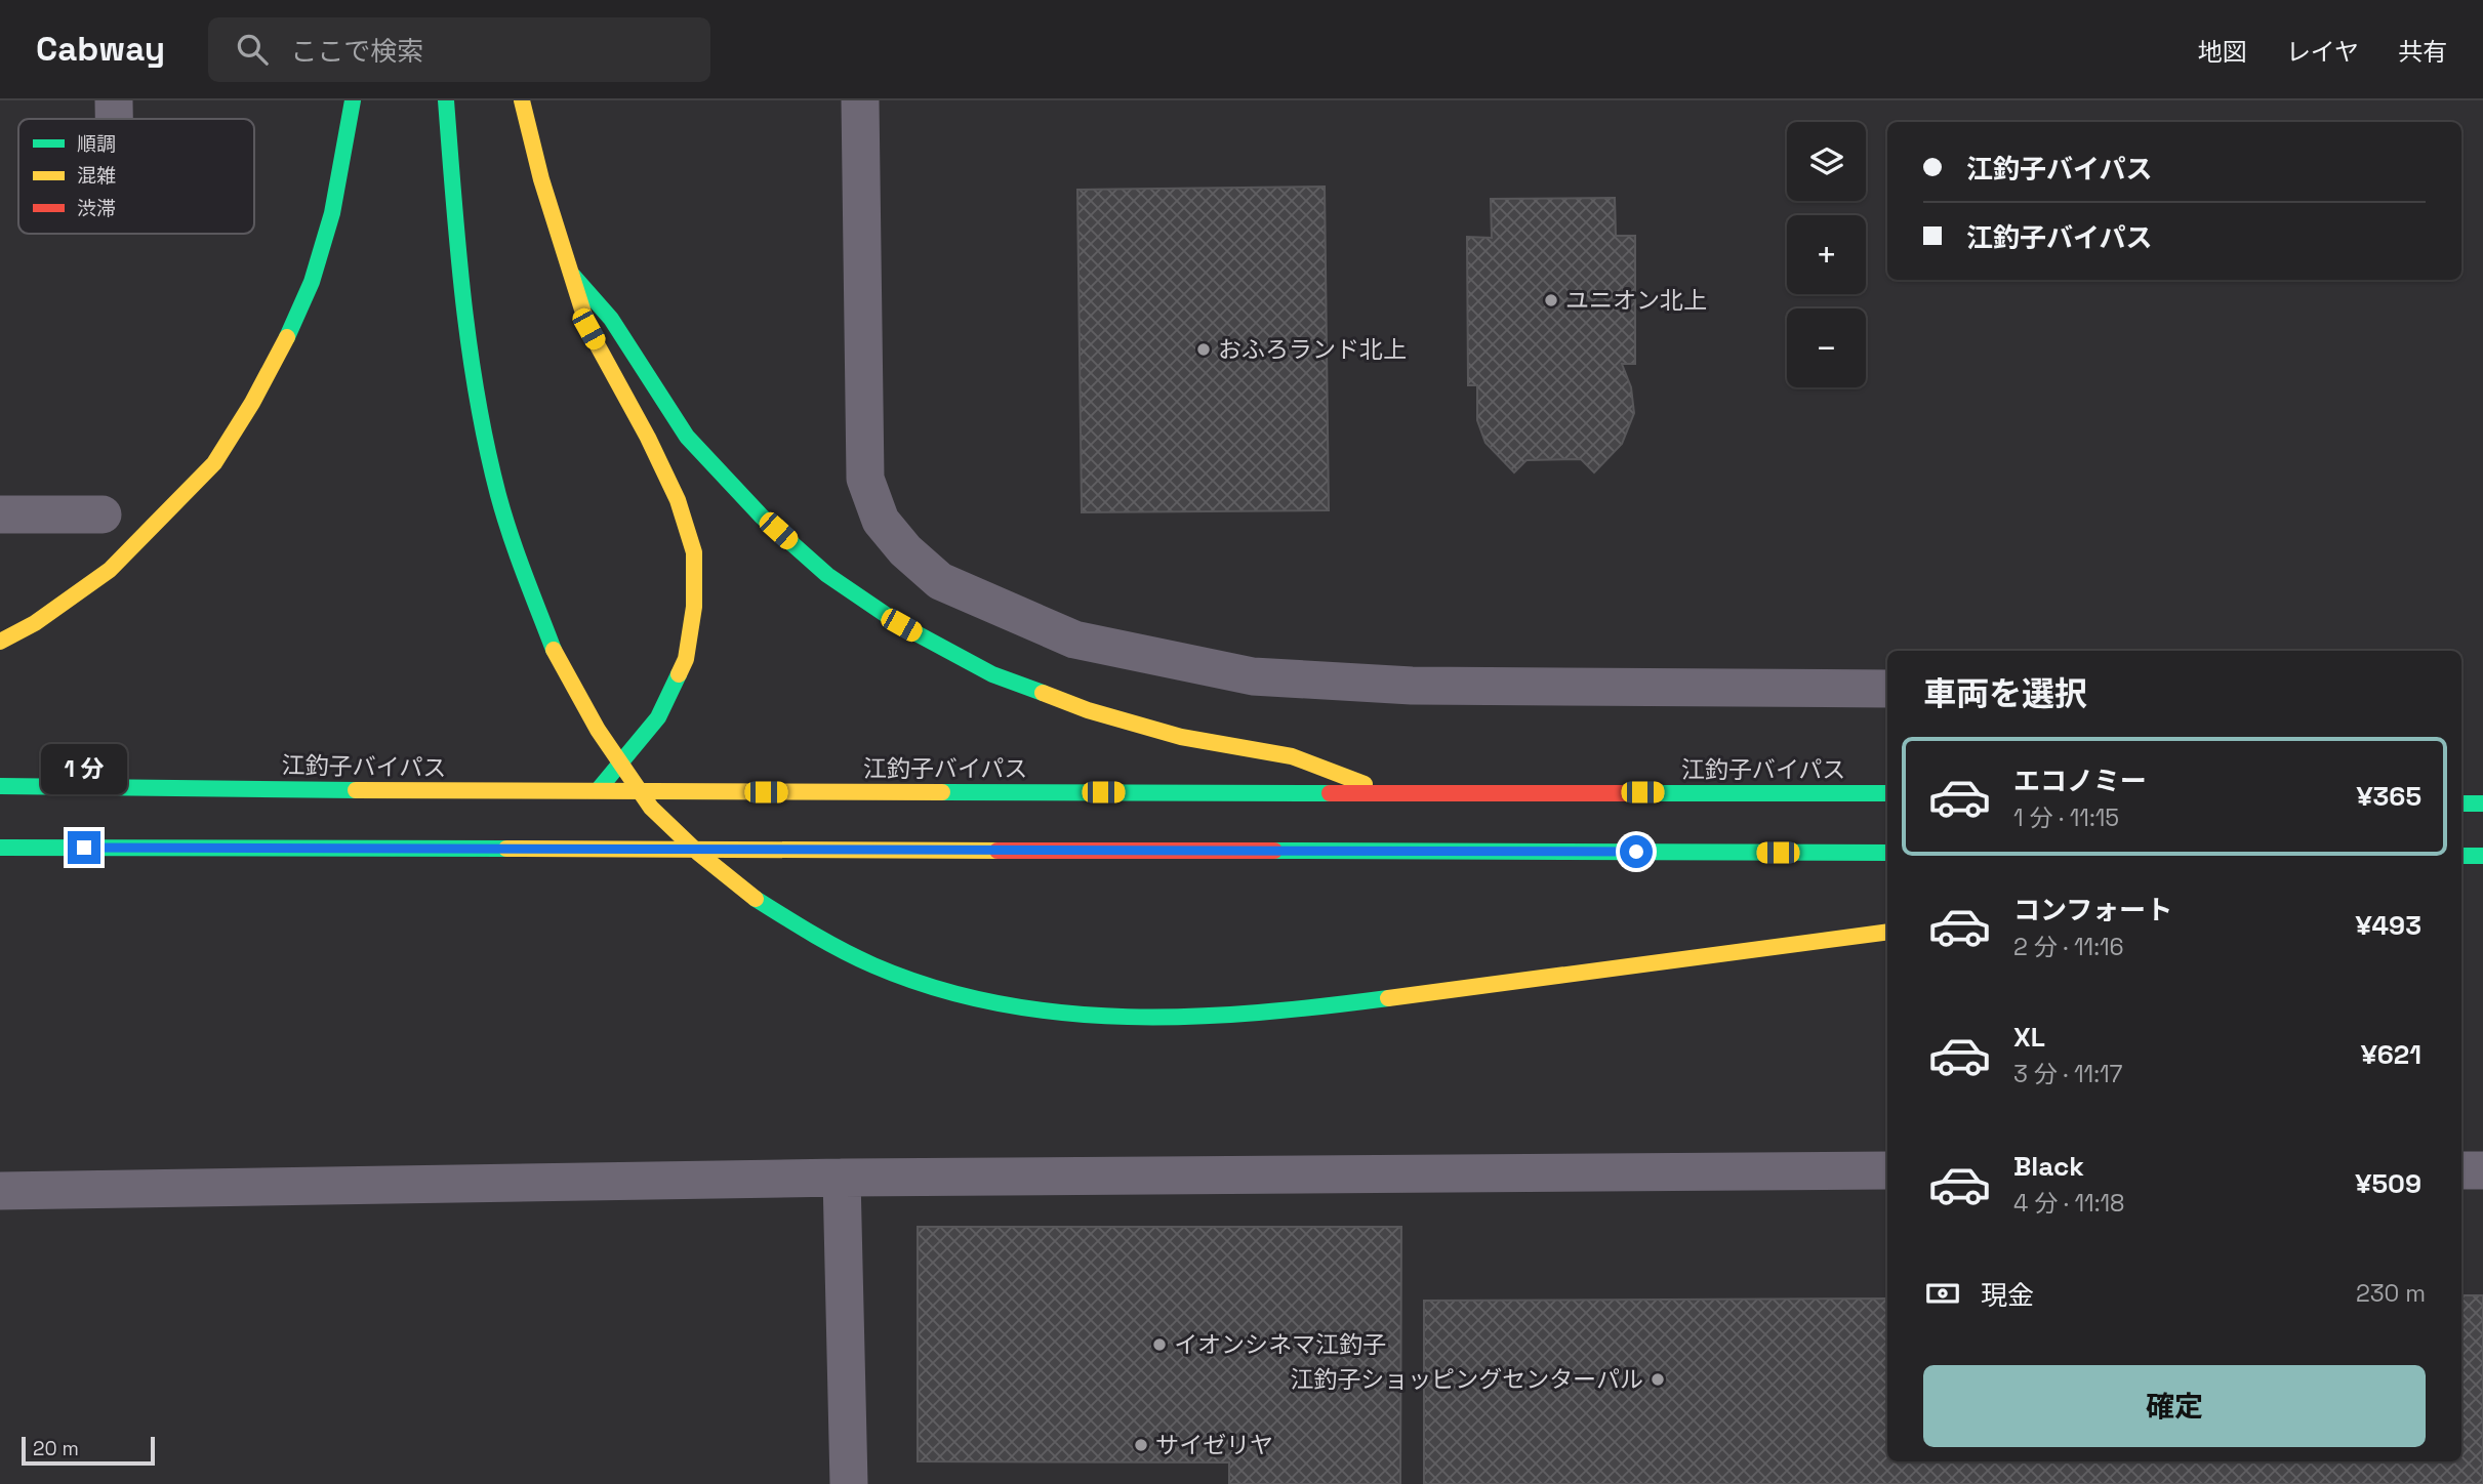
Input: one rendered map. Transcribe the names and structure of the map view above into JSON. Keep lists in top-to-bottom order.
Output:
{
  "streets": {
    "highway": ["江釣子バイパス"]
  },
  "places": [
    "ユニオン北上",
    "おふろランド北上",
    "イオンシネマ江釣子",
    "江釣子ショッピングセンターパル",
    "サイゼリヤ"
  ],
  "legend": ["順調", "混雑", "渋滞"],
  "scale_bar": "20 m",
  "page": {
    "header": "Cabway",
    "search": "ここで検索",
    "nav": ["地図", "レイヤ", "共有"],
    "map_buttons": ["+", "−"],
    "banner": ["江釣子バイパス", "江釣子バイパス"],
    "heading": "車両を選択",
    "list": [
      {
        "name": "エコノミー",
        "note": "1 分 · 11:15",
        "value": "¥365"
      },
      {
        "name": "コンフォート",
        "note": "2 分 · 11:16",
        "value": "¥493"
      },
      {
        "name": "XL",
        "note": "3 分 · 11:17",
        "value": "¥621"
      },
      {
        "name": "Black",
        "note": "4 分 · 11:18",
        "value": "¥509"
      }
    ],
    "bubble": "1 分",
    "pay": ["現金", "230 m"],
    "buttons": "確定",
    "scale": "20 m"
  }
}
